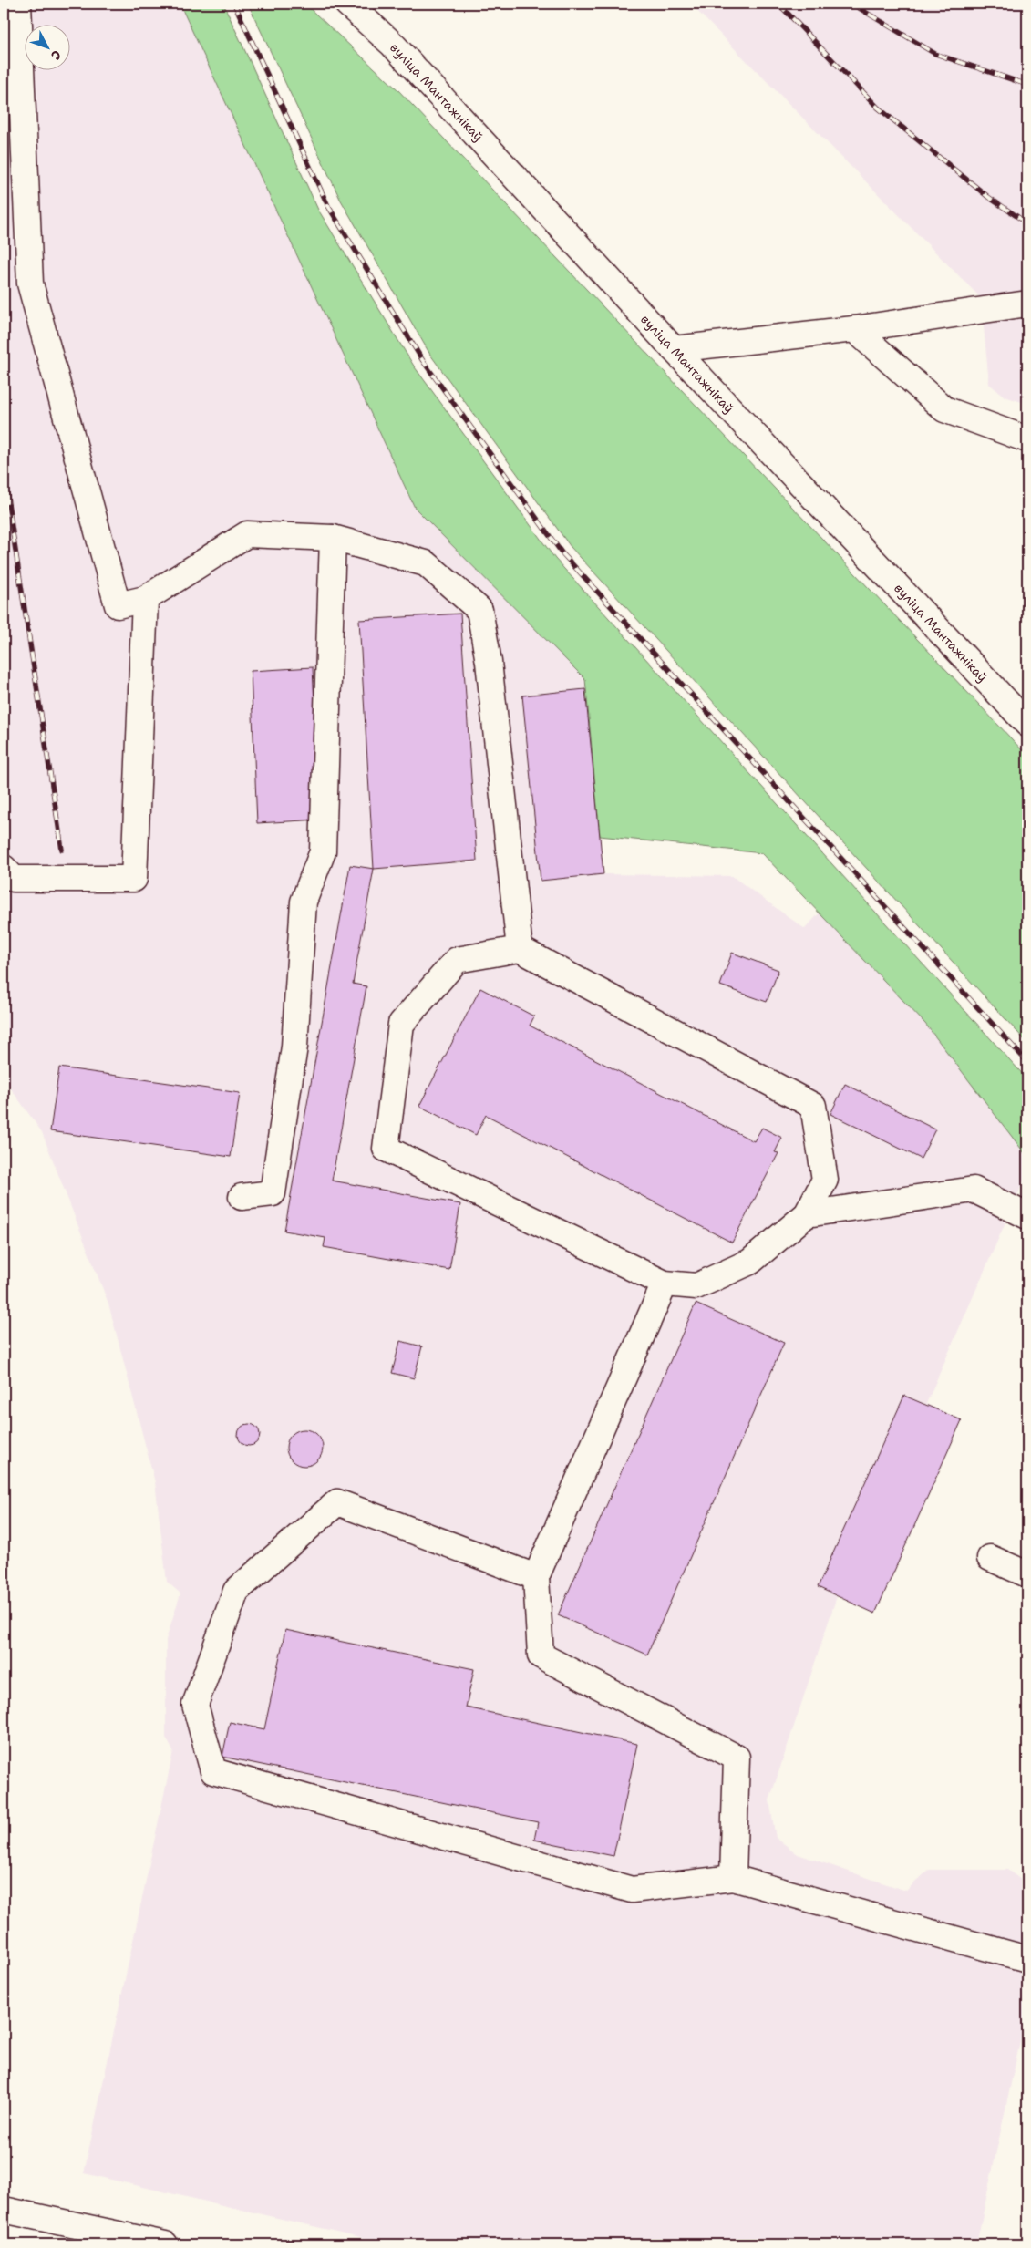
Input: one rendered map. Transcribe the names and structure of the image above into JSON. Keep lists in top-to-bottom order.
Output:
{
  "streets": {
    "main road": ["вуліца Мантажнікаў"]
  },
  "north": "bottom right"
}
